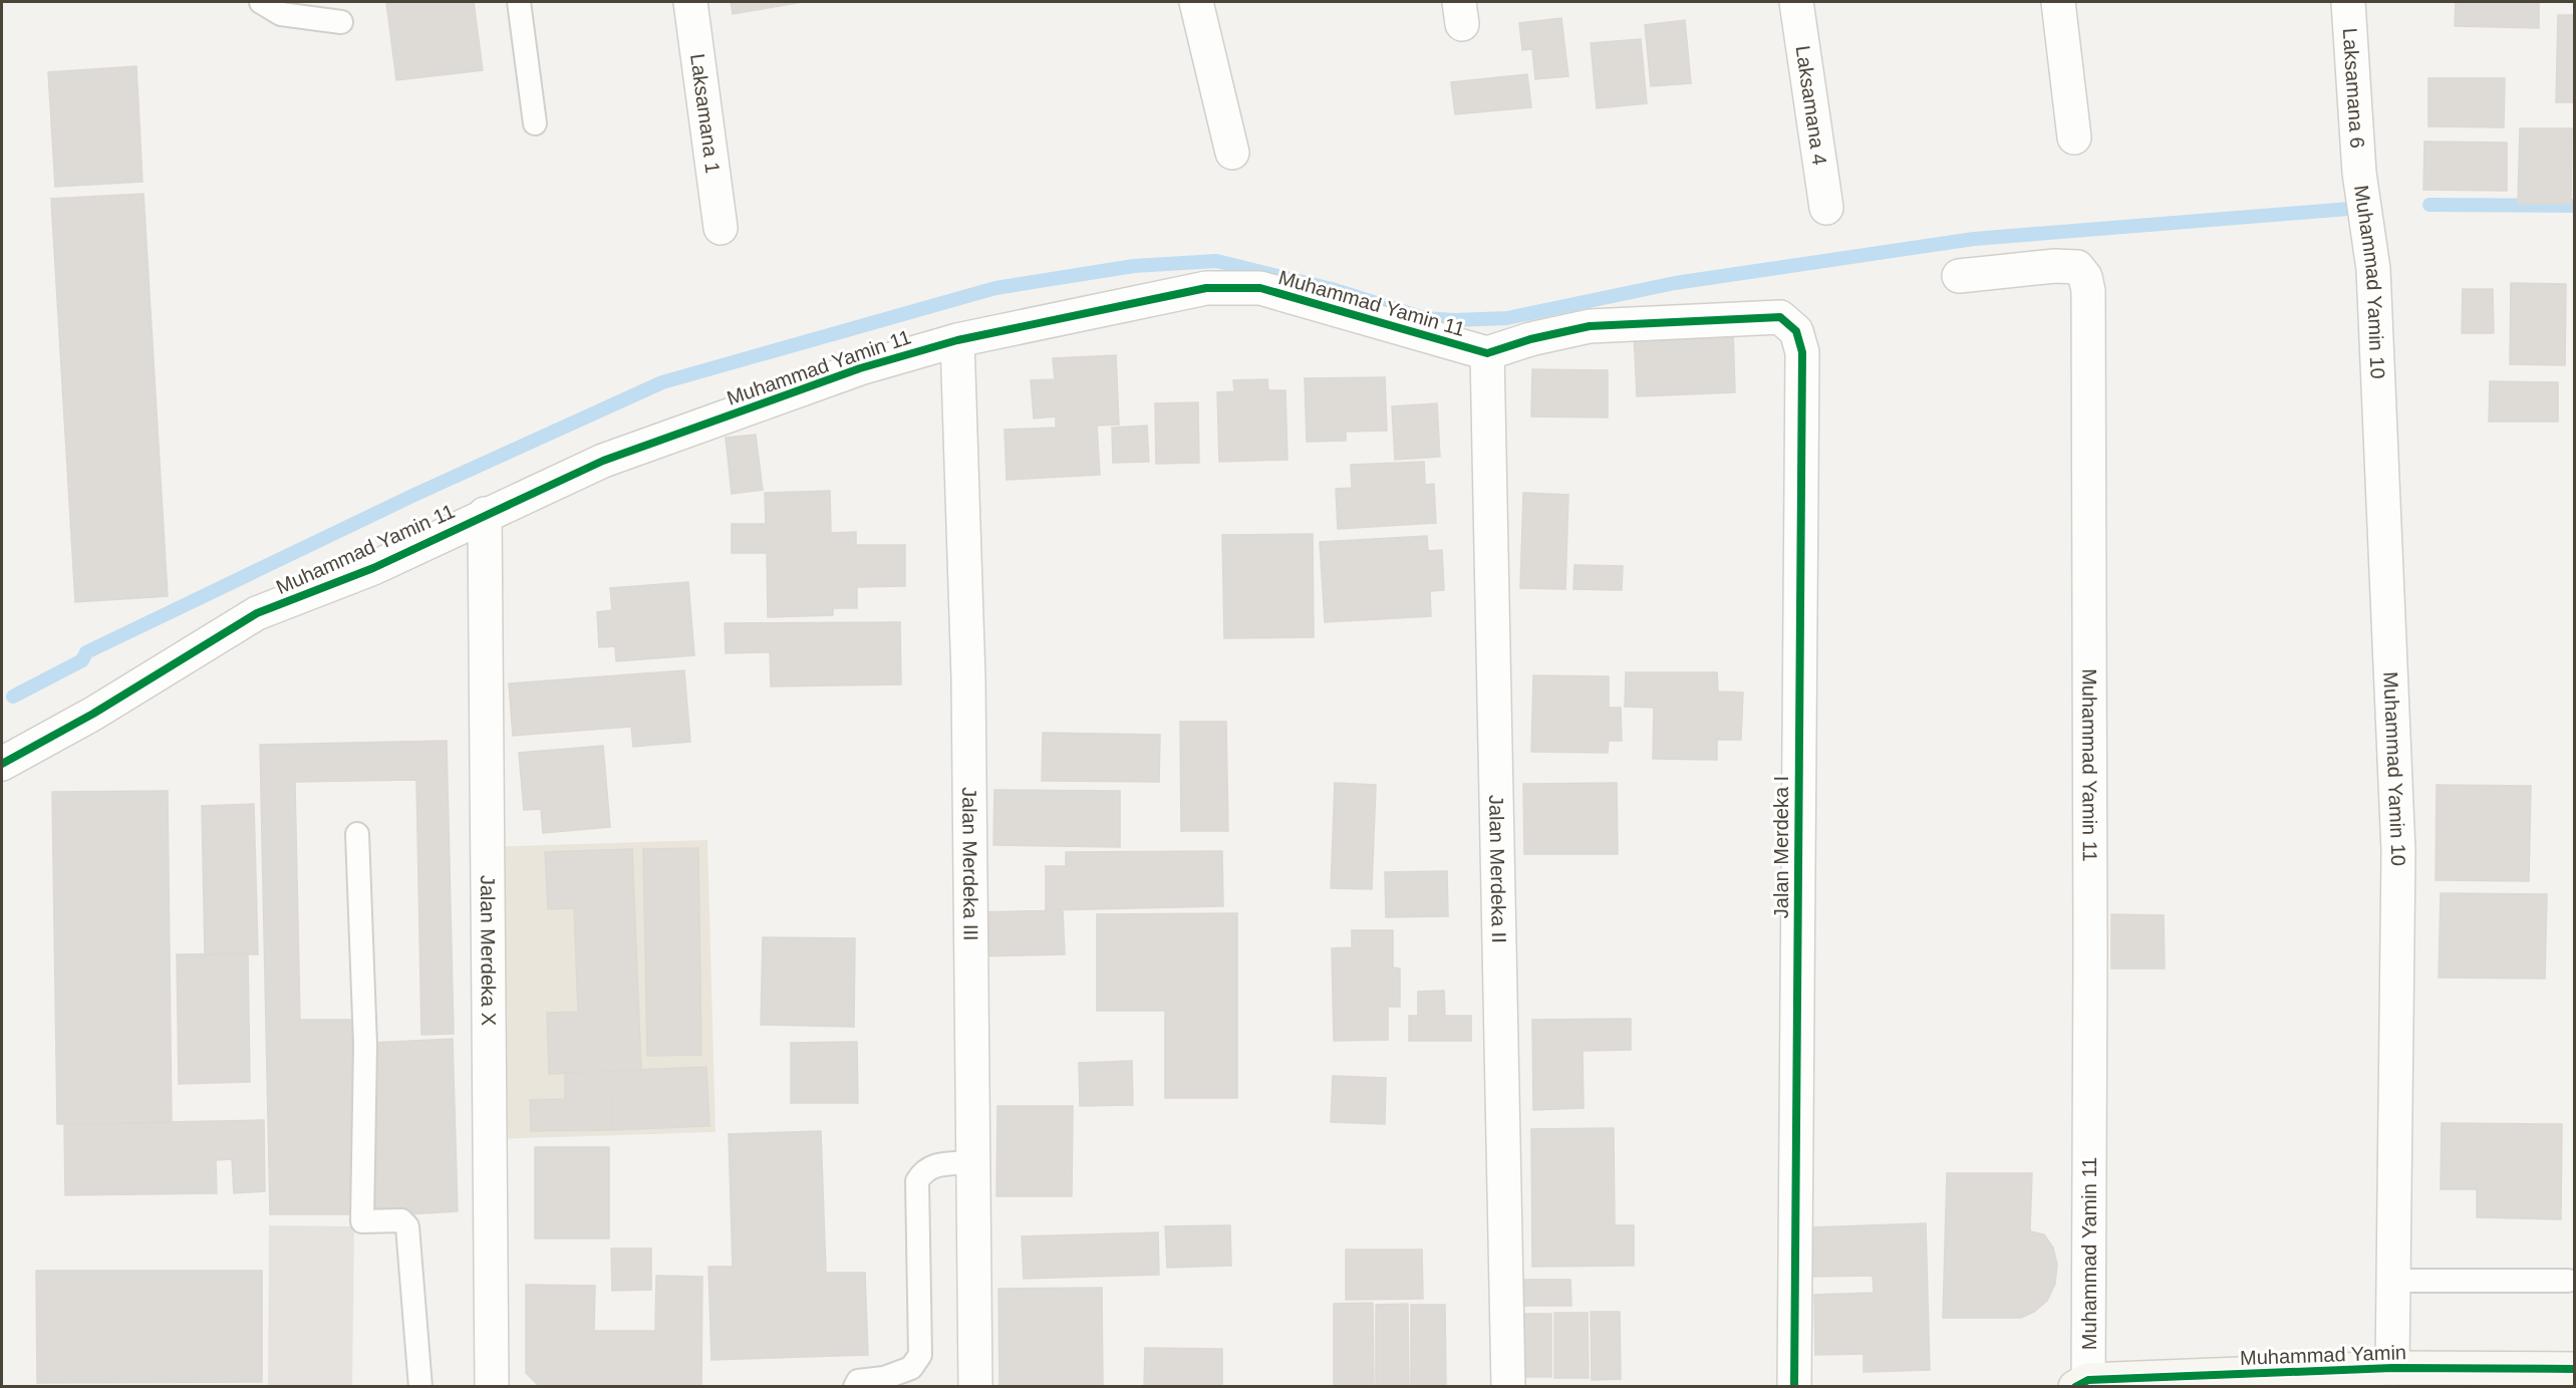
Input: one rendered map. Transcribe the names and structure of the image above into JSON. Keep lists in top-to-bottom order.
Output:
{
  "streets": {
    "main road": ["Muhammad Yamin"],
    "street": [
      "Laksamana 6",
      "Laksamana 4",
      "Laksamana 1",
      "Muhammad Yamin 10",
      "Muhammad Yamin 11",
      "Jalan Merdeka I",
      "Jalan Merdeka III",
      "Jalan Merdeka II",
      "Jalan Merdeka X"
    ]
  },
  "crossings": [
    ["Laksamana 6", "Muhammad Yamin 10"],
    ["Muhammad Yamin 10", "Muhammad Yamin"],
    ["Muhammad Yamin 11", "Jalan Merdeka I"],
    ["Muhammad Yamin 11", "Jalan Merdeka III"],
    ["Muhammad Yamin 11", "Jalan Merdeka II"],
    ["Muhammad Yamin 11", "Jalan Merdeka X"],
    ["Muhammad Yamin 11", "Muhammad Yamin"]
  ]
}
